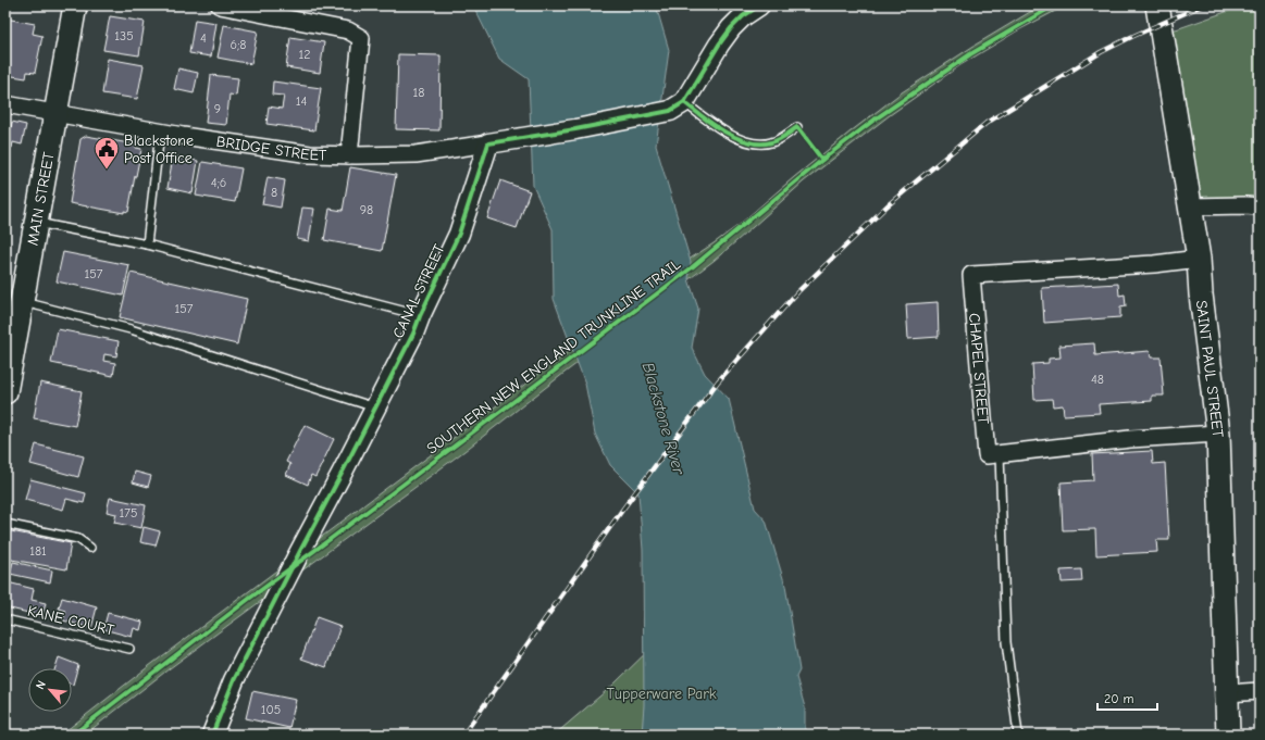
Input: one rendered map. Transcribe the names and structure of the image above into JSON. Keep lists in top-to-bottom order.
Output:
{
  "streets": {
    "main road": ["MAIN STREET", "SAINT PAUL STREET"],
    "street": ["BRIDGE STREET", "CANAL STREET", "CHAPEL STREET"],
    "lane": ["KANE COURT"],
    "cycle path": ["SOUTHERN NEW ENGLAND TRUNKLINE TRAIL"]
  },
  "crossings": [
    ["BRIDGE STREET", "MAIN STREET"],
    ["BRIDGE STREET", "CANAL STREET"],
    ["CHAPEL STREET", "SAINT PAUL STREET"]
  ],
  "water": ["Blackstone River"],
  "parks": ["Tupperware Park"],
  "places": {
    "public building": ["Blackstone Post Office"]
  },
  "house_numbers": [
    "135",
    "4",
    "6;8",
    "12",
    "18",
    "14",
    "9",
    "4;6",
    "8",
    "98",
    "157",
    "157",
    "48",
    "175",
    "181",
    "105"
  ],
  "scale_bar": "20 m",
  "north": "top left"
}
